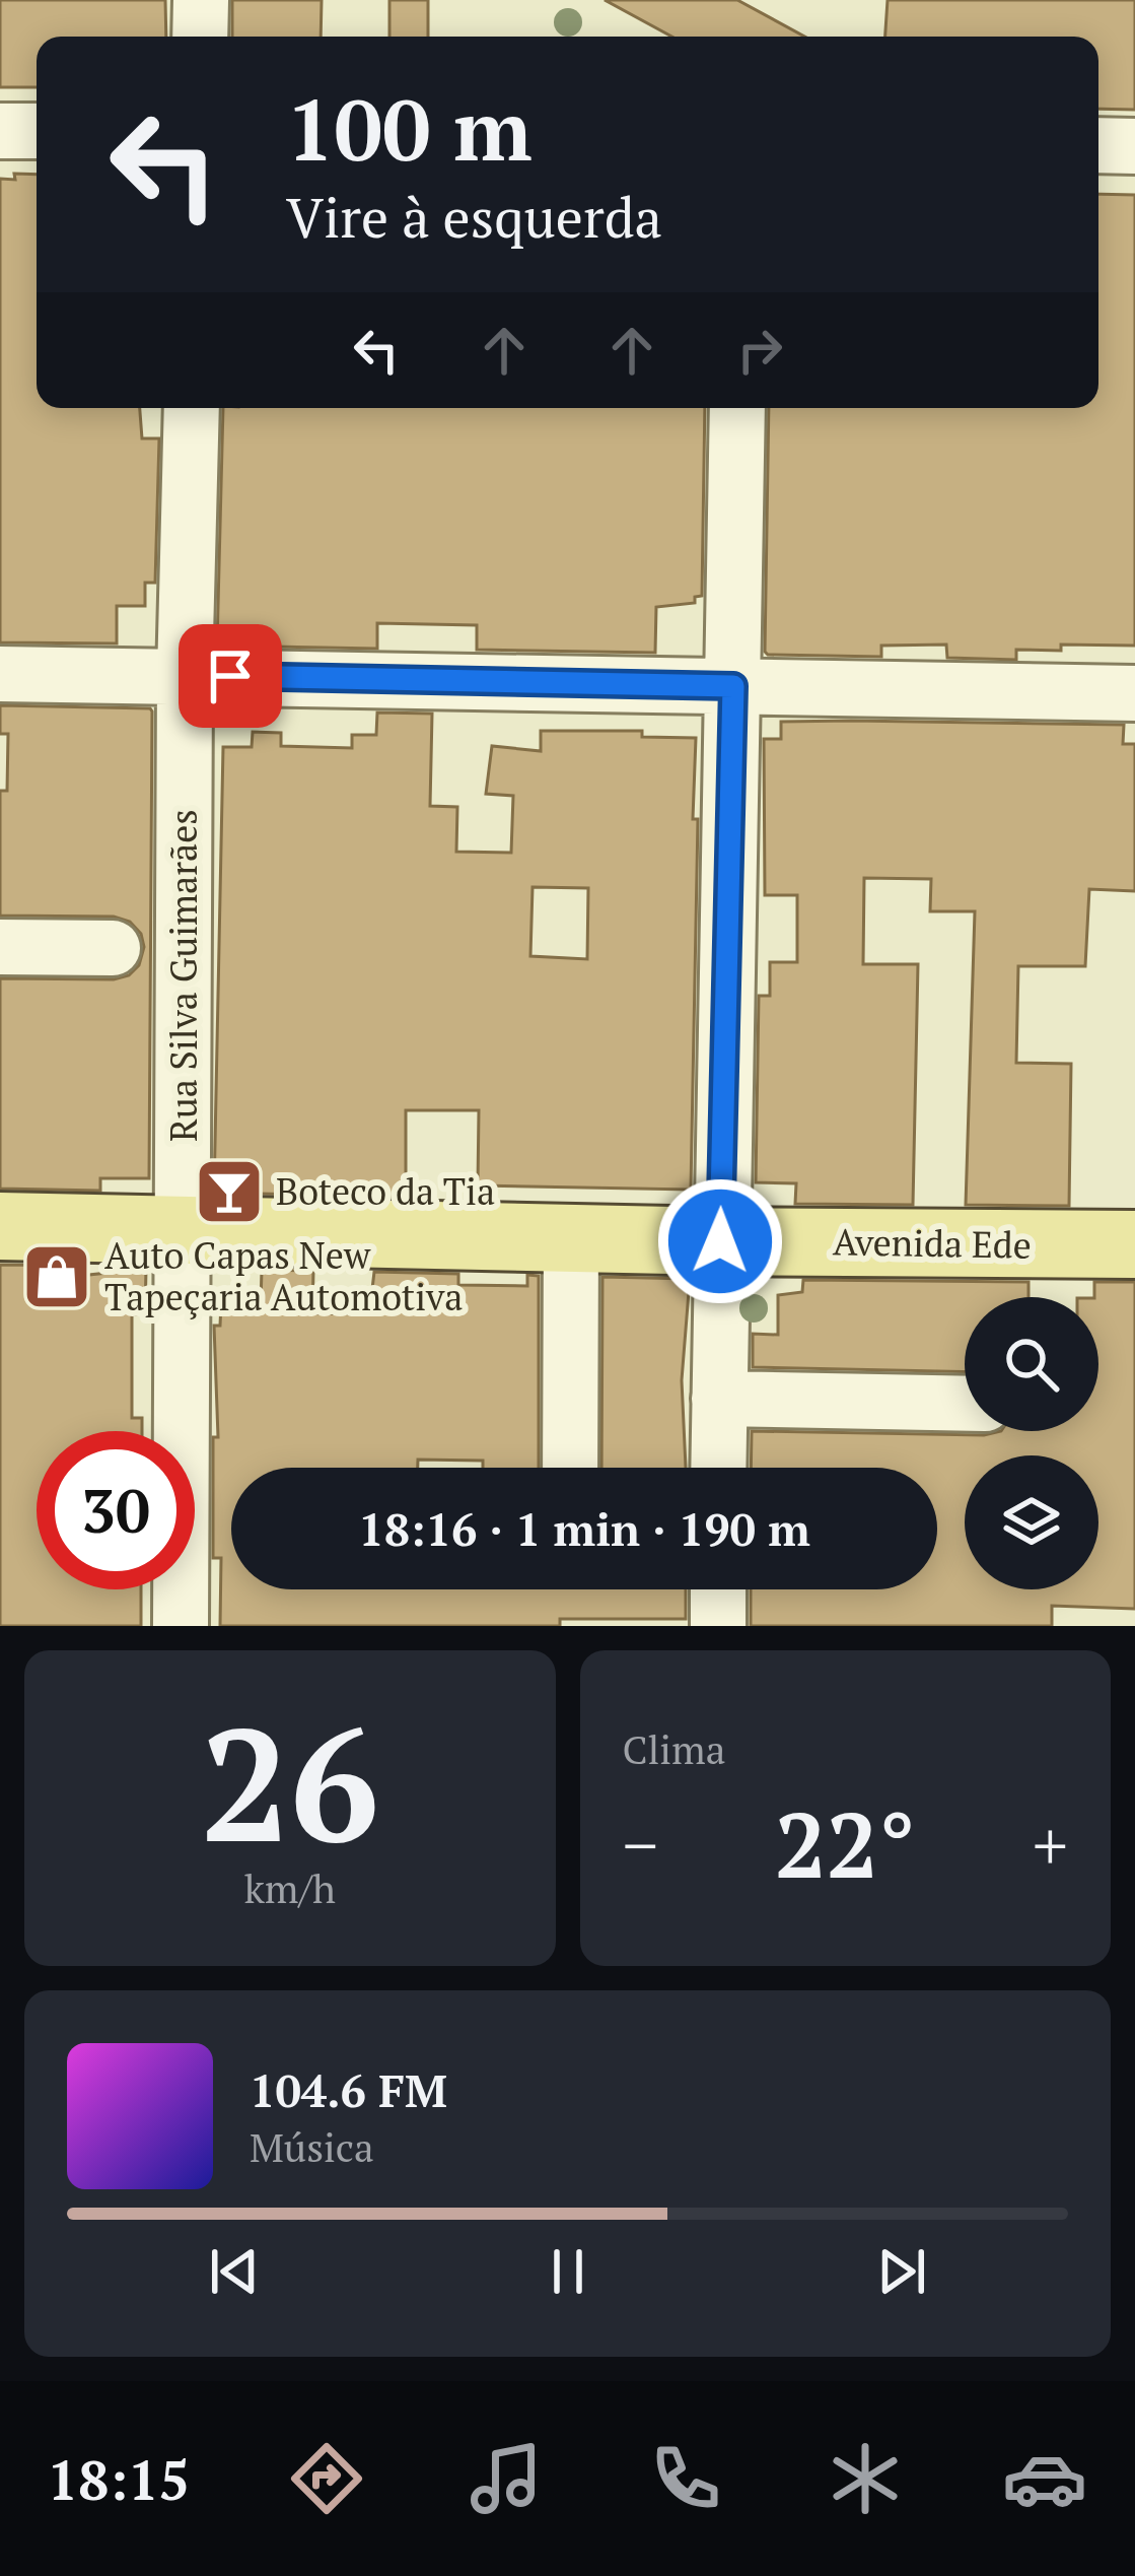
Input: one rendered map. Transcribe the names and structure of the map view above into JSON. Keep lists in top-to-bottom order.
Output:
{
  "streets": {
    "main road": ["Avenida Ede"],
    "street": ["Rua Silva Guimarães"]
  },
  "crossings": [
    ["Rua Silva Guimarães", "Avenida Ede"]
  ],
  "places": {
    "bar": ["Boteco da Tia"],
    "shop": ["Auto Capas New Tapeçaria Automotiva"]
  },
  "page": {
    "turn": ["100 m", "Vire à esquerda"],
    "limit": "30",
    "trip": "18:16 · 1 min · 190 m",
    "tile": [
      ["26", "km/h"],
      "Clima"
    ],
    "heat": ["−", "22°", "+"],
    "song": ["104.6 FM", "Música"],
    "tabs": "18:15"
  }
}
